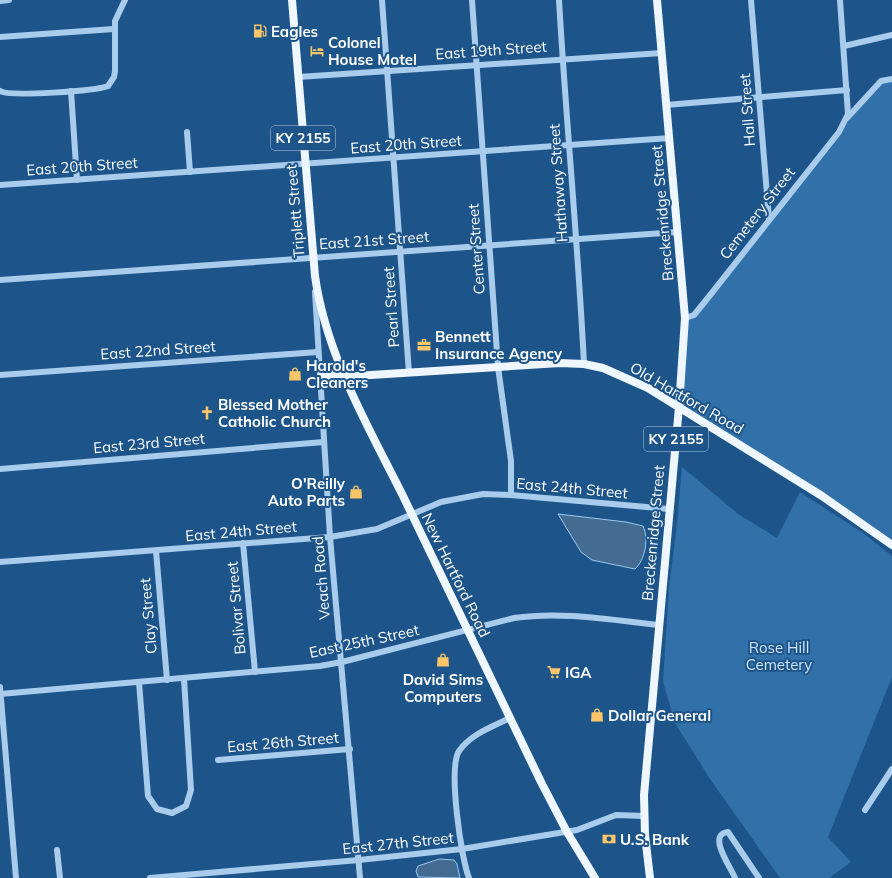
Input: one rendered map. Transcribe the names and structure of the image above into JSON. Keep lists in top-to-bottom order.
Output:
{
  "streets": {
    "main road": [
      "KY 2155",
      "Triplett Street",
      "Breckenridge Street",
      "Old Hartford Road",
      "New Hartford Road"
    ],
    "street": [
      "East 19th Street",
      "Hall Street",
      "East 20th Street",
      "Hathaway Street",
      "Cemetery Street",
      "East 21st Street",
      "Center Street",
      "Pearl Street",
      "East 22nd Street",
      "East 23rd Street",
      "East 24th Street",
      "Veach Road",
      "Bolivar Street",
      "Clay Street",
      "East 25th Street",
      "East 26th Street",
      "East 27th Street"
    ]
  },
  "crossings": [
    ["East 19th Street", "Hathaway Street"],
    ["East 19th Street", "Triplett Street"],
    ["East 19th Street", "Breckenridge Street"],
    ["East 19th Street", "Center Street"],
    ["East 19th Street", "Pearl Street"],
    ["Hall Street", "Cemetery Street"],
    ["East 20th Street", "Hathaway Street"],
    ["East 20th Street", "Triplett Street"],
    ["East 20th Street", "Breckenridge Street"],
    ["East 20th Street", "Center Street"],
    ["East 20th Street", "Pearl Street"],
    ["Hathaway Street", "East 21st Street"],
    ["Hathaway Street", "Old Hartford Road"],
    ["Triplett Street", "East 21st Street"],
    ["Triplett Street", "New Hartford Road"],
    ["Triplett Street", "Veach Road"],
    ["Breckenridge Street", "Cemetery Street"],
    ["Breckenridge Street", "East 21st Street"],
    ["Breckenridge Street", "Old Hartford Road"],
    ["Breckenridge Street", "East 24th Street"],
    ["Breckenridge Street", "East 25th Street"],
    ["Breckenridge Street", "East 27th Street"],
    ["East 21st Street", "Center Street"],
    ["East 21st Street", "Pearl Street"],
    ["Center Street", "Old Hartford Road"],
    ["Center Street", "East 24th Street"],
    ["Pearl Street", "Old Hartford Road"],
    ["East 22nd Street", "Veach Road"],
    ["Old Hartford Road", "New Hartford Road"],
    ["Old Hartford Road", "Veach Road"],
    ["East 23rd Street", "Veach Road"],
    ["East 24th Street", "New Hartford Road"],
    ["East 24th Street", "Veach Road"],
    ["East 24th Street", "Bolivar Street"],
    ["East 24th Street", "Clay Street"],
    ["New Hartford Road", "Veach Road"],
    ["New Hartford Road", "East 25th Street"],
    ["New Hartford Road", "East 27th Street"],
    ["Veach Road", "East 25th Street"],
    ["Veach Road", "East 26th Street"],
    ["Veach Road", "East 27th Street"],
    ["Bolivar Street", "East 25th Street"],
    ["Clay Street", "East 25th Street"]
  ],
  "parks": ["Rose Hill Cemetery"],
  "places": {
    "fuel station": ["Eagles"],
    "hotel": ["Colonel House Motel"],
    "office": ["Bennett Insurance Agency"],
    "shop": [
      "Harold's Cleaners",
      "O'Reilly Auto Parts",
      "David Sims Computers",
      "Dollar General"
    ],
    "church": ["Blessed Mother Catholic Church"],
    "supermarket": ["IGA"],
    "bank": ["U.S. Bank"]
  }
}
